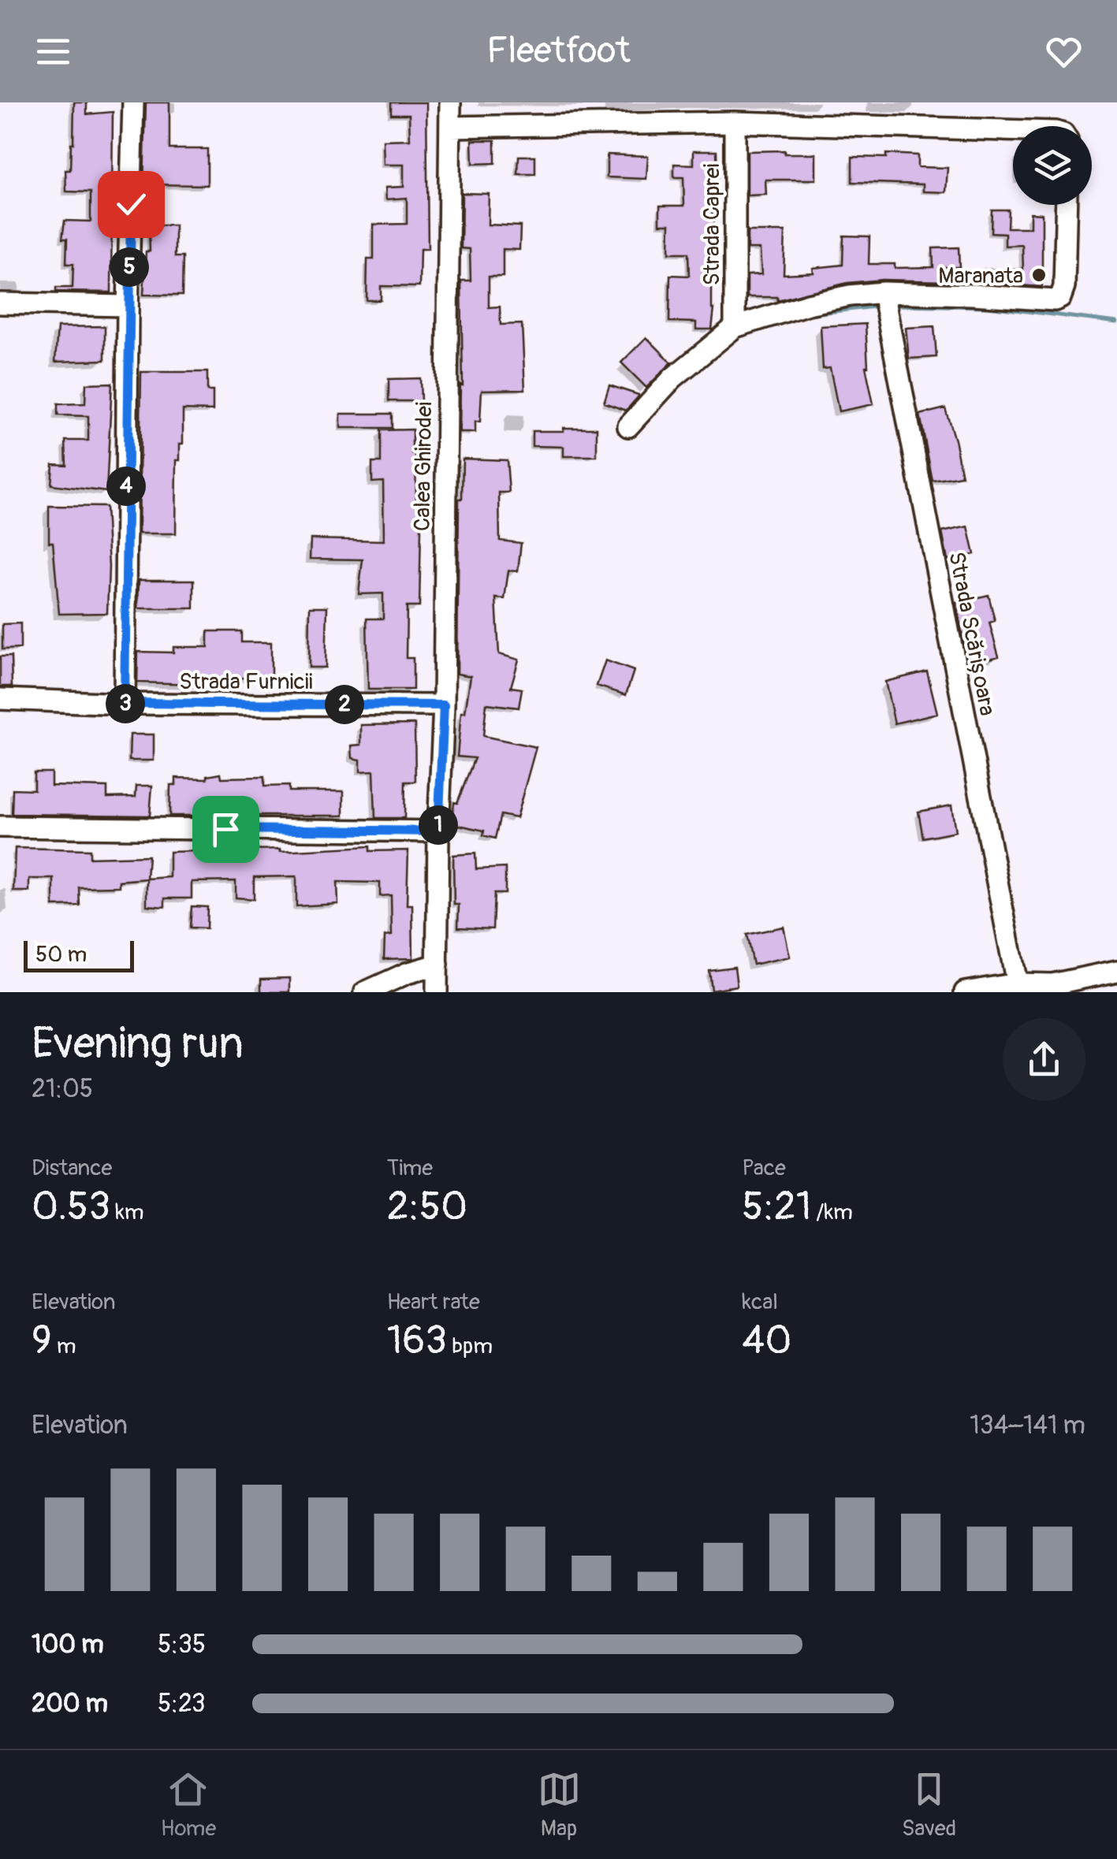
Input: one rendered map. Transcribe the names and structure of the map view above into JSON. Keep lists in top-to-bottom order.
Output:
{
  "streets": {
    "street": [
      "Strada Caprei",
      "Calea Ghirodei",
      "Strada Scărișoara",
      "Strada Furnicii"
    ]
  },
  "crossings": [
    ["Calea Ghirodei", "Strada Furnicii"]
  ],
  "places": ["Maranata"],
  "scale_bar": "50 m",
  "page": {
    "header": "Fleetfoot",
    "pins": [
      "5",
      "4",
      "3",
      "2",
      "1"
    ],
    "scale": "50 m",
    "heading": ["Evening run", "21:05"],
    "stats": [
      ["Distance", "0.53 km"],
      ["Time", "2:50"],
      ["Pace", "5:21 /km"],
      ["Elevation", "9 m"],
      ["Heart rate", "163 bpm"],
      ["kcal", "40"]
    ],
    "chart": ["Elevation", "134–141 m"],
    "list": [
      {
        "name": "100 m",
        "note": "5:35"
      },
      {
        "name": "200 m",
        "note": "5:23"
      }
    ],
    "tabs": ["Home", "Map", "Saved"]
  }
}
